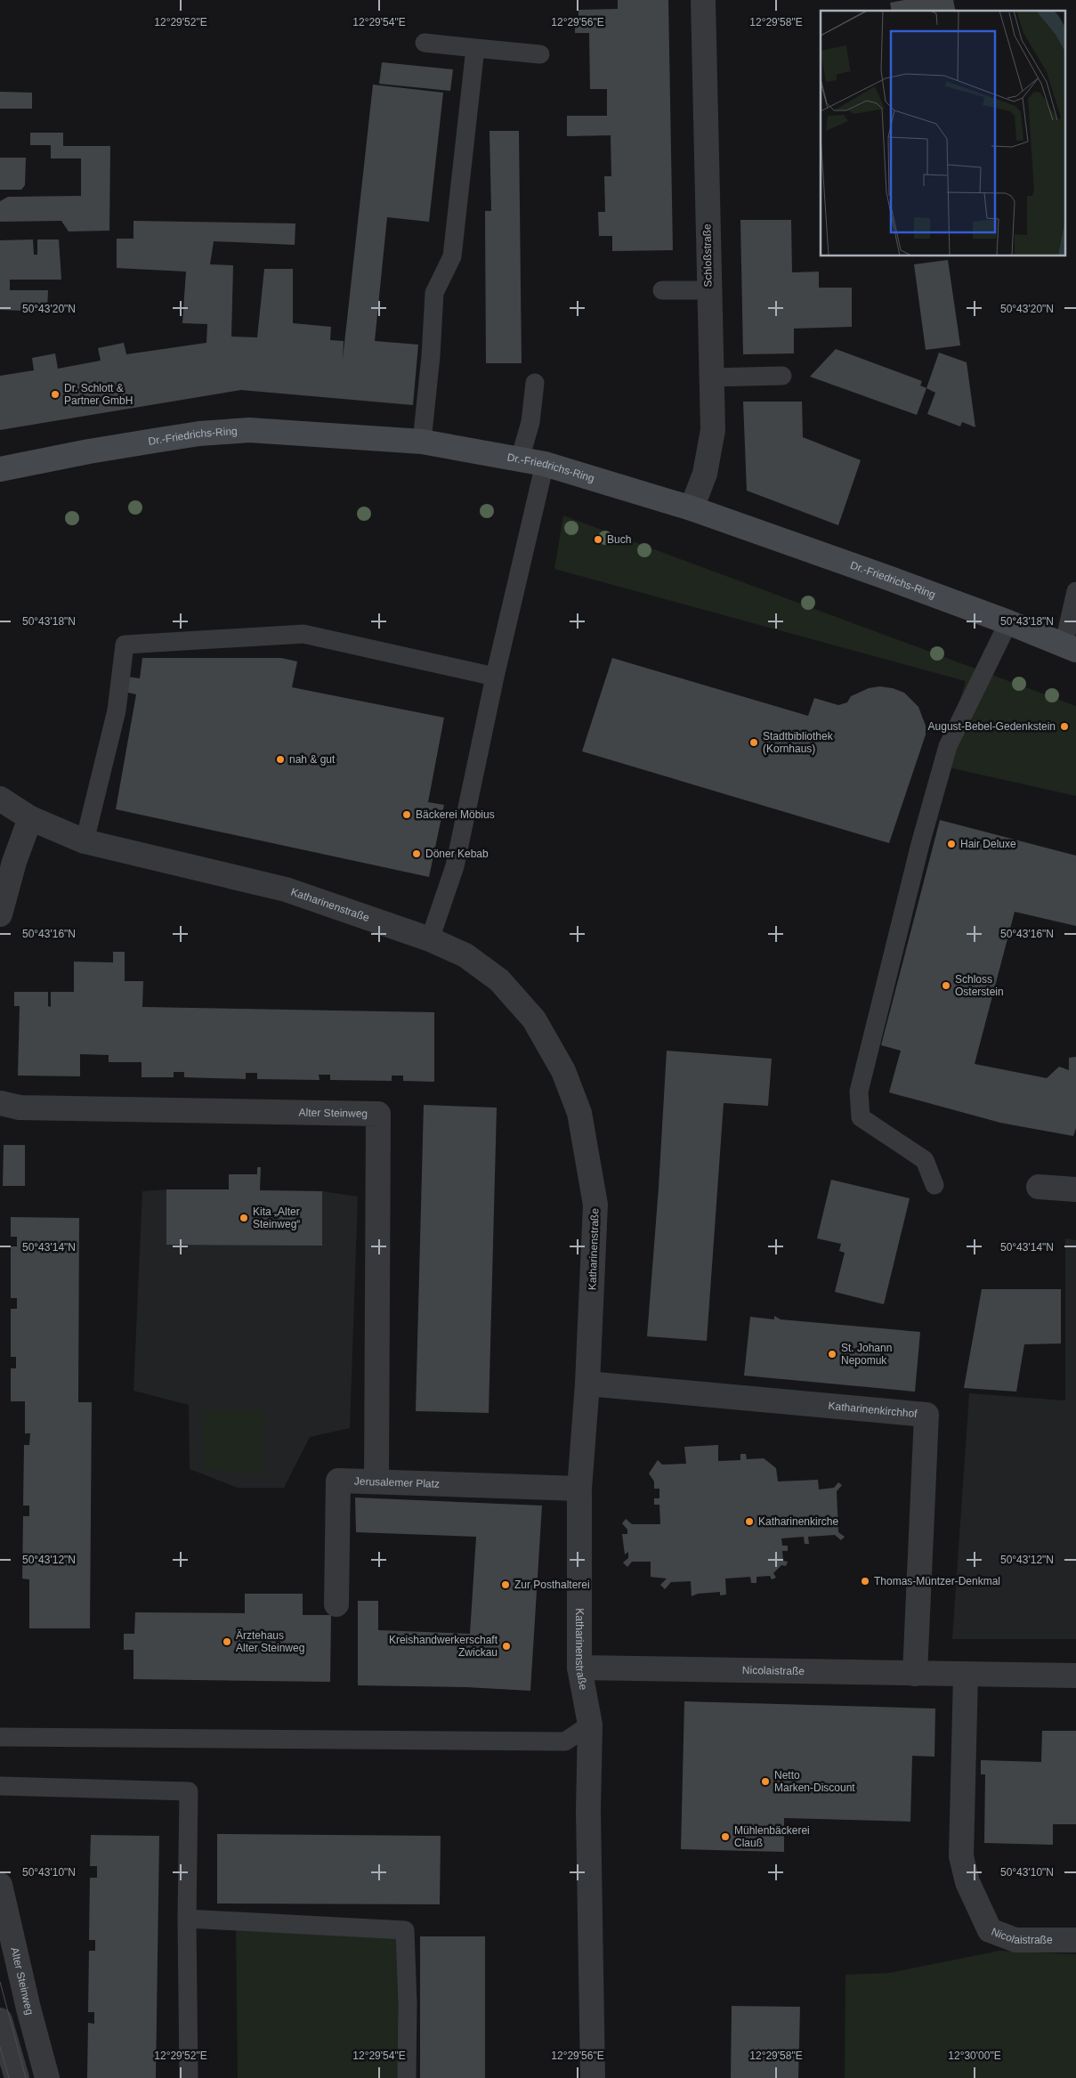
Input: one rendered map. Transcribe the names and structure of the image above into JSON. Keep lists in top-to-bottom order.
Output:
{
  "streets": {
    "main road": ["Dr.-Friedrichs-Ring"],
    "street": [
      "Schloßstraße",
      "Katharinenstraße",
      "Alter Steinweg",
      "Katharinenkirchhof",
      "Jerusalemer Platz",
      "Nicolaistraße"
    ]
  },
  "crossings": [
    ["Schloßstraße", "Dr.-Friedrichs-Ring"],
    ["Katharinenstraße", "Katharinenkirchhof"],
    ["Katharinenstraße", "Jerusalemer Platz"],
    ["Katharinenstraße", "Nicolaistraße"],
    ["Alter Steinweg", "Jerusalemer Platz"],
    ["Katharinenkirchhof", "Nicolaistraße"]
  ],
  "places": [
    "Dr. Schlott & Partner GmbH",
    "Buch",
    "August-Bebel-Gedenkstein",
    "Stadtbibliothek (Kornhaus)",
    "nah & gut",
    "Bäckerei Möbius",
    "Hair Deluxe",
    "Döner Kebab",
    "Schloss Osterstein",
    "Kita „Alter Steinweg“",
    "St. Johann Nepomuk",
    "Katharinenkirche",
    "Thomas-Müntzer-Denkmal",
    "Zur Posthalterei",
    "Ärztehaus Alter Steinweg",
    "Kreishandwerkerschaft Zwickau",
    "Netto Marken-Discount",
    "Mühlenbäckerei Clauß"
  ],
  "coordinates": [
    "12°29'52\"E",
    "12°29'54\"E",
    "12°29'56\"E",
    "12°29'58\"E",
    "50°43'20\"N",
    "50°43'18\"N",
    "50°43'16\"N",
    "50°43'14\"N",
    "50°43'12\"N",
    "50°43'10\"N",
    "12°30'00\"E"
  ]
}
